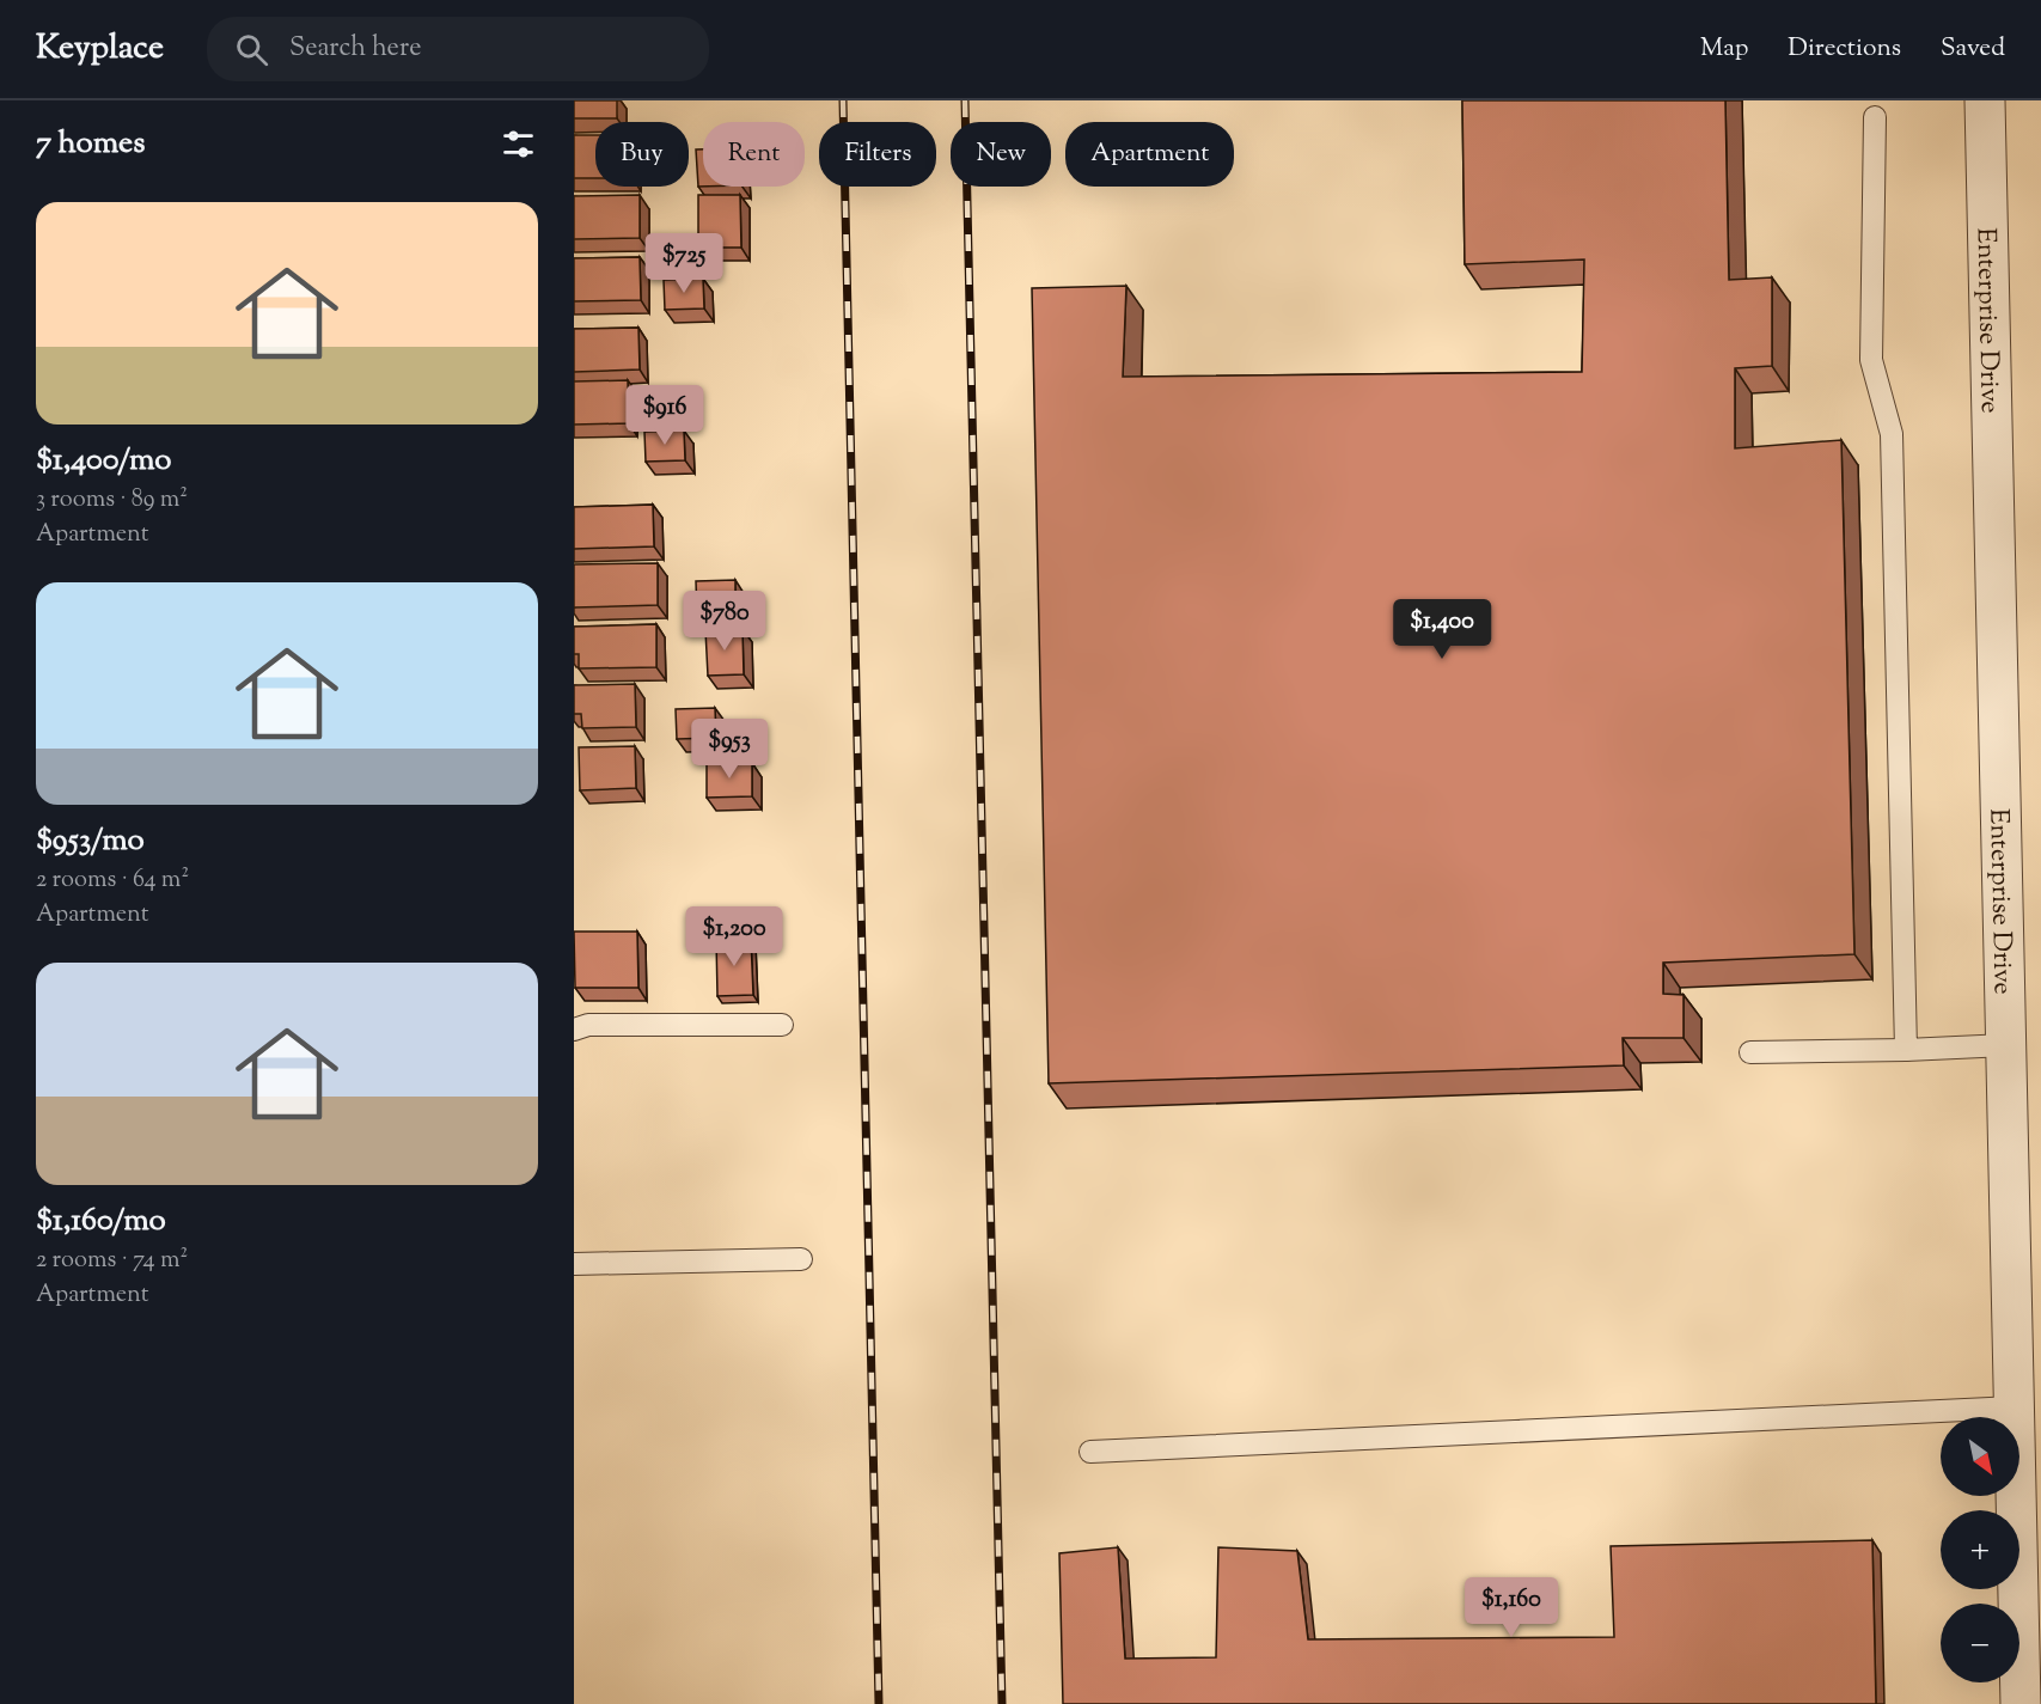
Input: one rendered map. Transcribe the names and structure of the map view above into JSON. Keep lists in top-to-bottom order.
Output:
{
  "streets": {
    "street": ["Enterprise Drive"]
  },
  "north": "bottom right",
  "page": {
    "header": "Keyplace",
    "search": "Search here",
    "nav": ["Map", "Directions", "Saved"],
    "heading": "7 homes",
    "chip": [
      "Buy",
      "Rent",
      "Filters",
      "New",
      "Apartment"
    ],
    "list": [
      {
        "name": "$1,400/mo",
        "note": "3 rooms · 89 m² · Apartment"
      },
      {
        "name": "$953/mo",
        "note": "2 rooms · 64 m² · Apartment"
      },
      {
        "name": "$1,160/mo",
        "note": "2 rooms · 74 m² · Apartment"
      }
    ],
    "price": [
      "$725",
      "$916",
      "$780",
      "$1,400",
      "$953",
      "$1,200",
      "$1,160"
    ],
    "map_buttons": ["+", "−"]
  }
}
